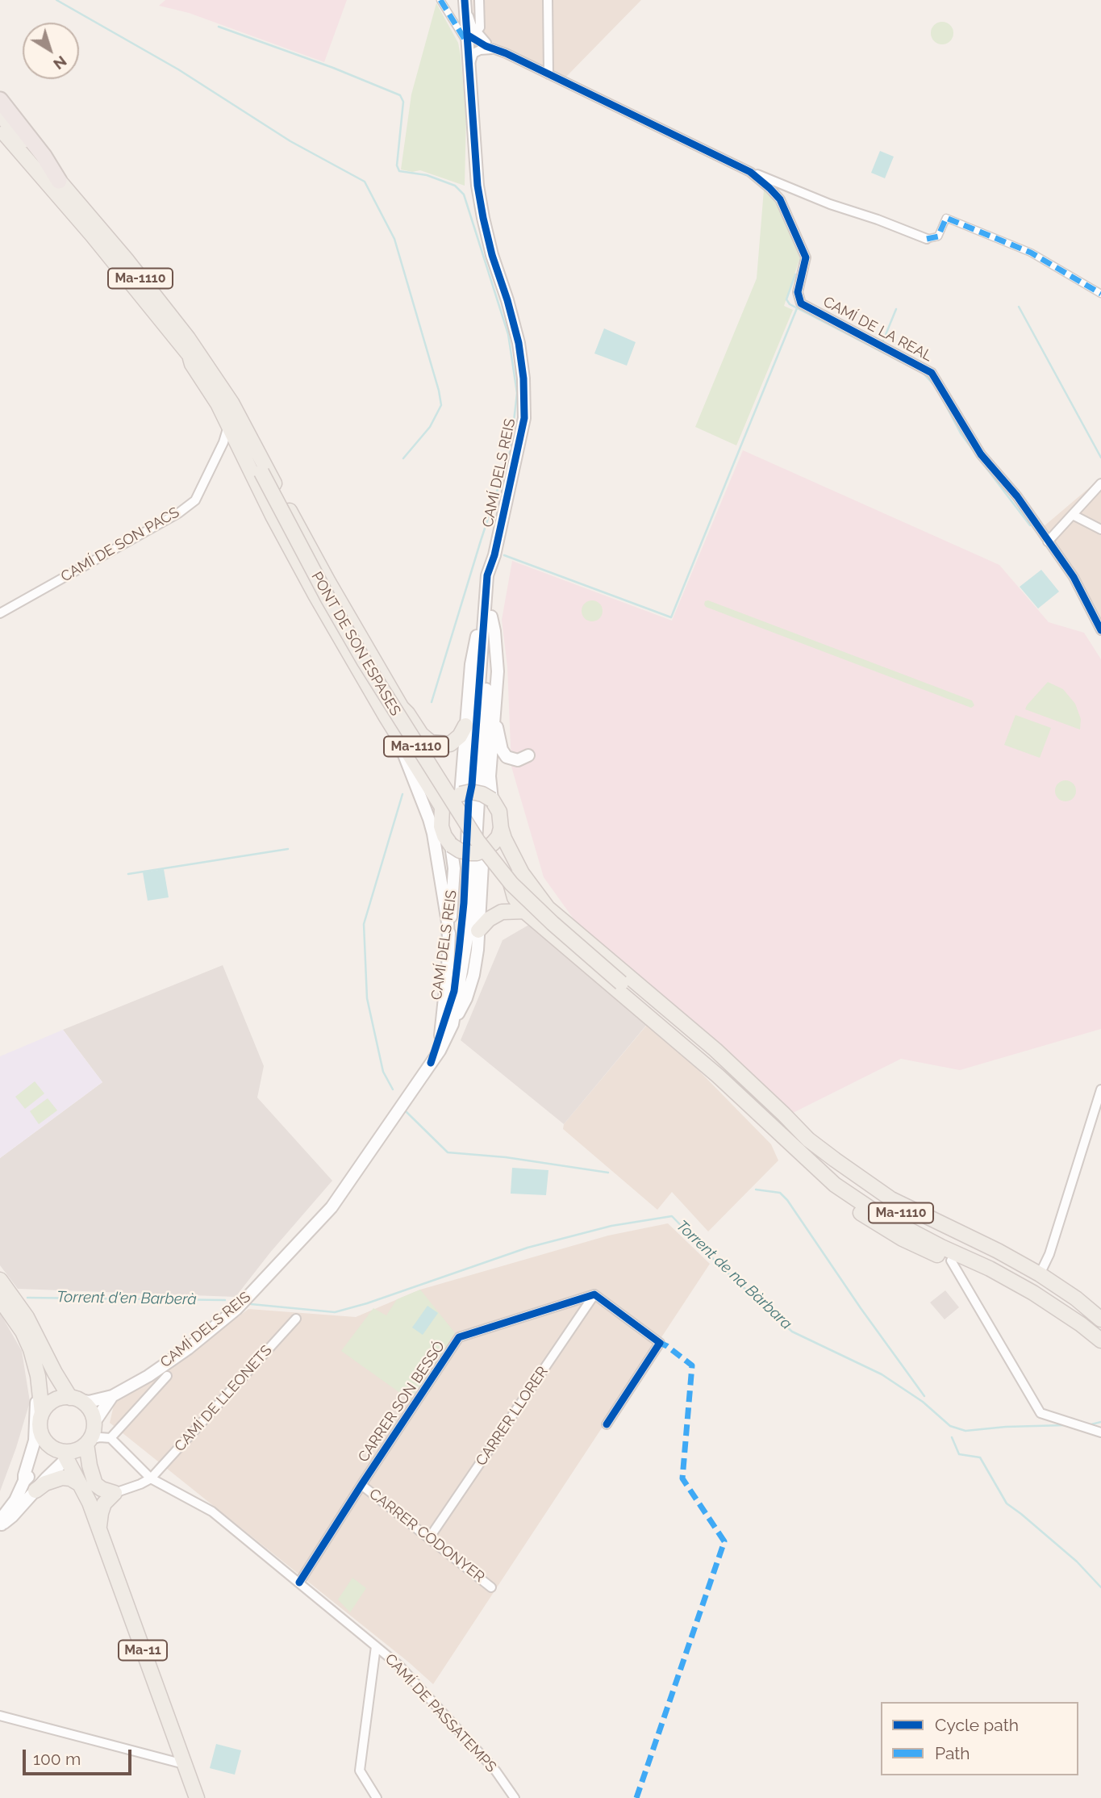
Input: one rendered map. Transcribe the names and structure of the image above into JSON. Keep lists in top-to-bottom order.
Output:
{
  "streets": {
    "main road": ["Ma-1110", "PONT DE SON ESPASES", "Ma-11"],
    "street": [
      "CAMÍ DE LA REAL",
      "CAMÍ DELS REIS",
      "CAMÍ DE SON PACS",
      "CAMÍ DE LLEONETS",
      "CARRER SON BESSÓ",
      "CARRER LLORER",
      "CARRER CODONYER",
      "CAMÍ DE PASSATEMPS"
    ]
  },
  "crossings": [
    ["Ma-1110", "CAMÍ DELS REIS"],
    ["Ma-1110", "CAMÍ DE SON PACS"],
    ["Ma-1110", "PONT DE SON ESPASES"],
    ["CAMÍ DE LA REAL", "CAMÍ DELS REIS"],
    ["CAMÍ DE LLEONETS", "CAMÍ DE PASSATEMPS"],
    ["CARRER SON BESSÓ", "CARRER LLORER"],
    ["CARRER SON BESSÓ", "CARRER CODONYER"],
    ["CARRER SON BESSÓ", "CAMÍ DE PASSATEMPS"],
    ["CARRER LLORER", "CARRER CODONYER"]
  ],
  "water": ["Torrent de na Bàrbara", "Torrent d'en Barberà"],
  "legend": ["Cycle path", "Path"],
  "scale_bar": "100 m",
  "north": "bottom right"
}
